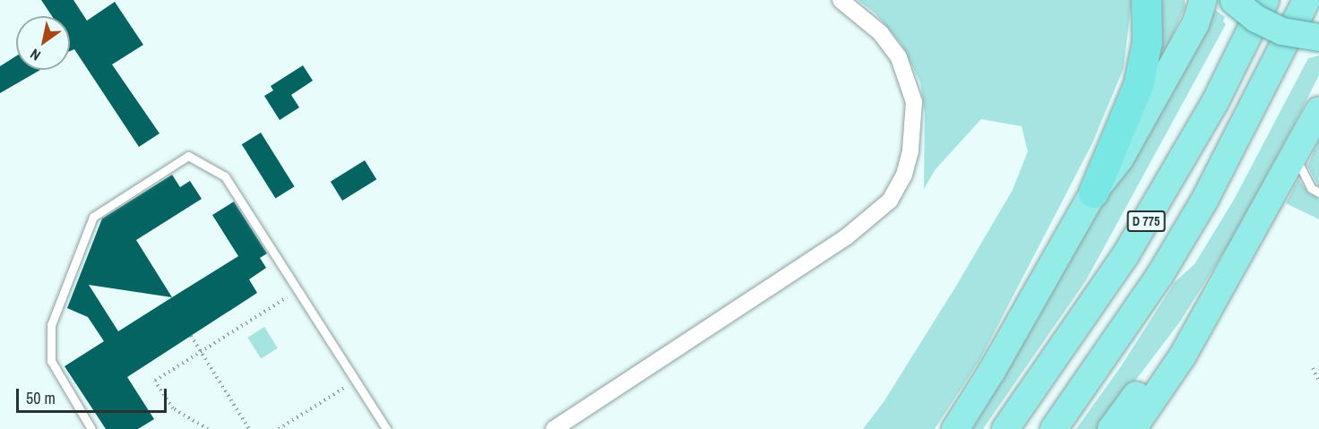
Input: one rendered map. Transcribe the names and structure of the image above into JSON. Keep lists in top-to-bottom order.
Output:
{
  "streets": {
    "highway": ["D 775"]
  },
  "scale_bar": "50 m",
  "north": "bottom left"
}
